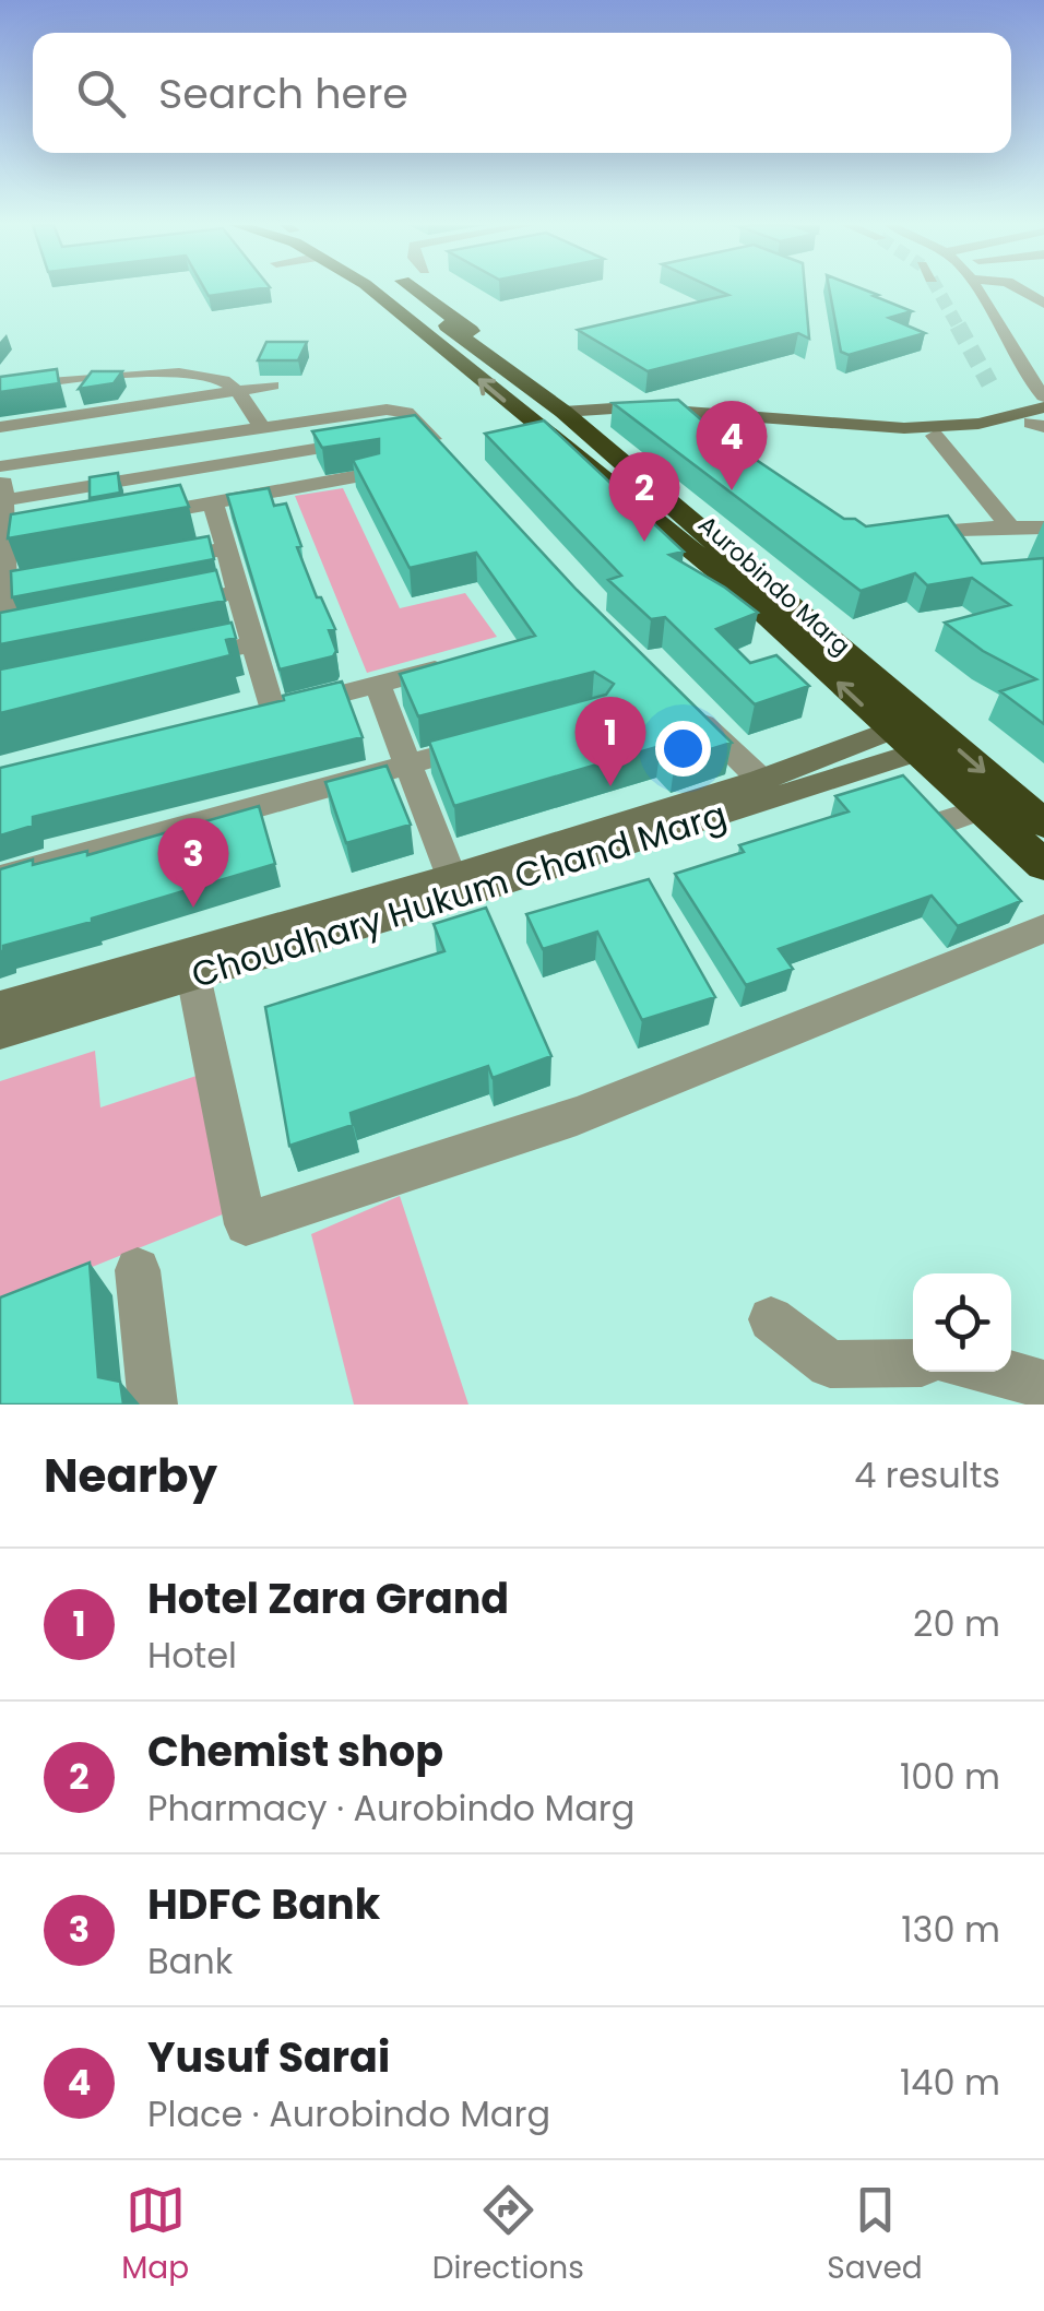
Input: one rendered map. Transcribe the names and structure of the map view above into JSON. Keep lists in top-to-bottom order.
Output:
{
  "streets": {
    "highway": ["Aurobindo Marg"],
    "street": ["Choudhary Hukum Chand Marg"]
  },
  "crossings": [
    ["Aurobindo Marg", "Choudhary Hukum Chand Marg"]
  ],
  "page": {
    "search": "Search here",
    "pins": [
      "4",
      "2",
      "1",
      "3"
    ],
    "heading": ["Nearby", "4 results"],
    "list": [
      {
        "mark": "1",
        "name": "Hotel Zara Grand",
        "note": "Hotel",
        "value": "20 m"
      },
      {
        "mark": "2",
        "name": "Chemist shop",
        "note": "Pharmacy · Aurobindo Marg",
        "value": "100 m"
      },
      {
        "mark": "3",
        "name": "HDFC Bank",
        "note": "Bank",
        "value": "130 m"
      },
      {
        "mark": "4",
        "name": "Yusuf Sarai",
        "note": "Place · Aurobindo Marg",
        "value": "140 m"
      }
    ],
    "nav": ["Map", "Directions", "Saved"]
  }
}
